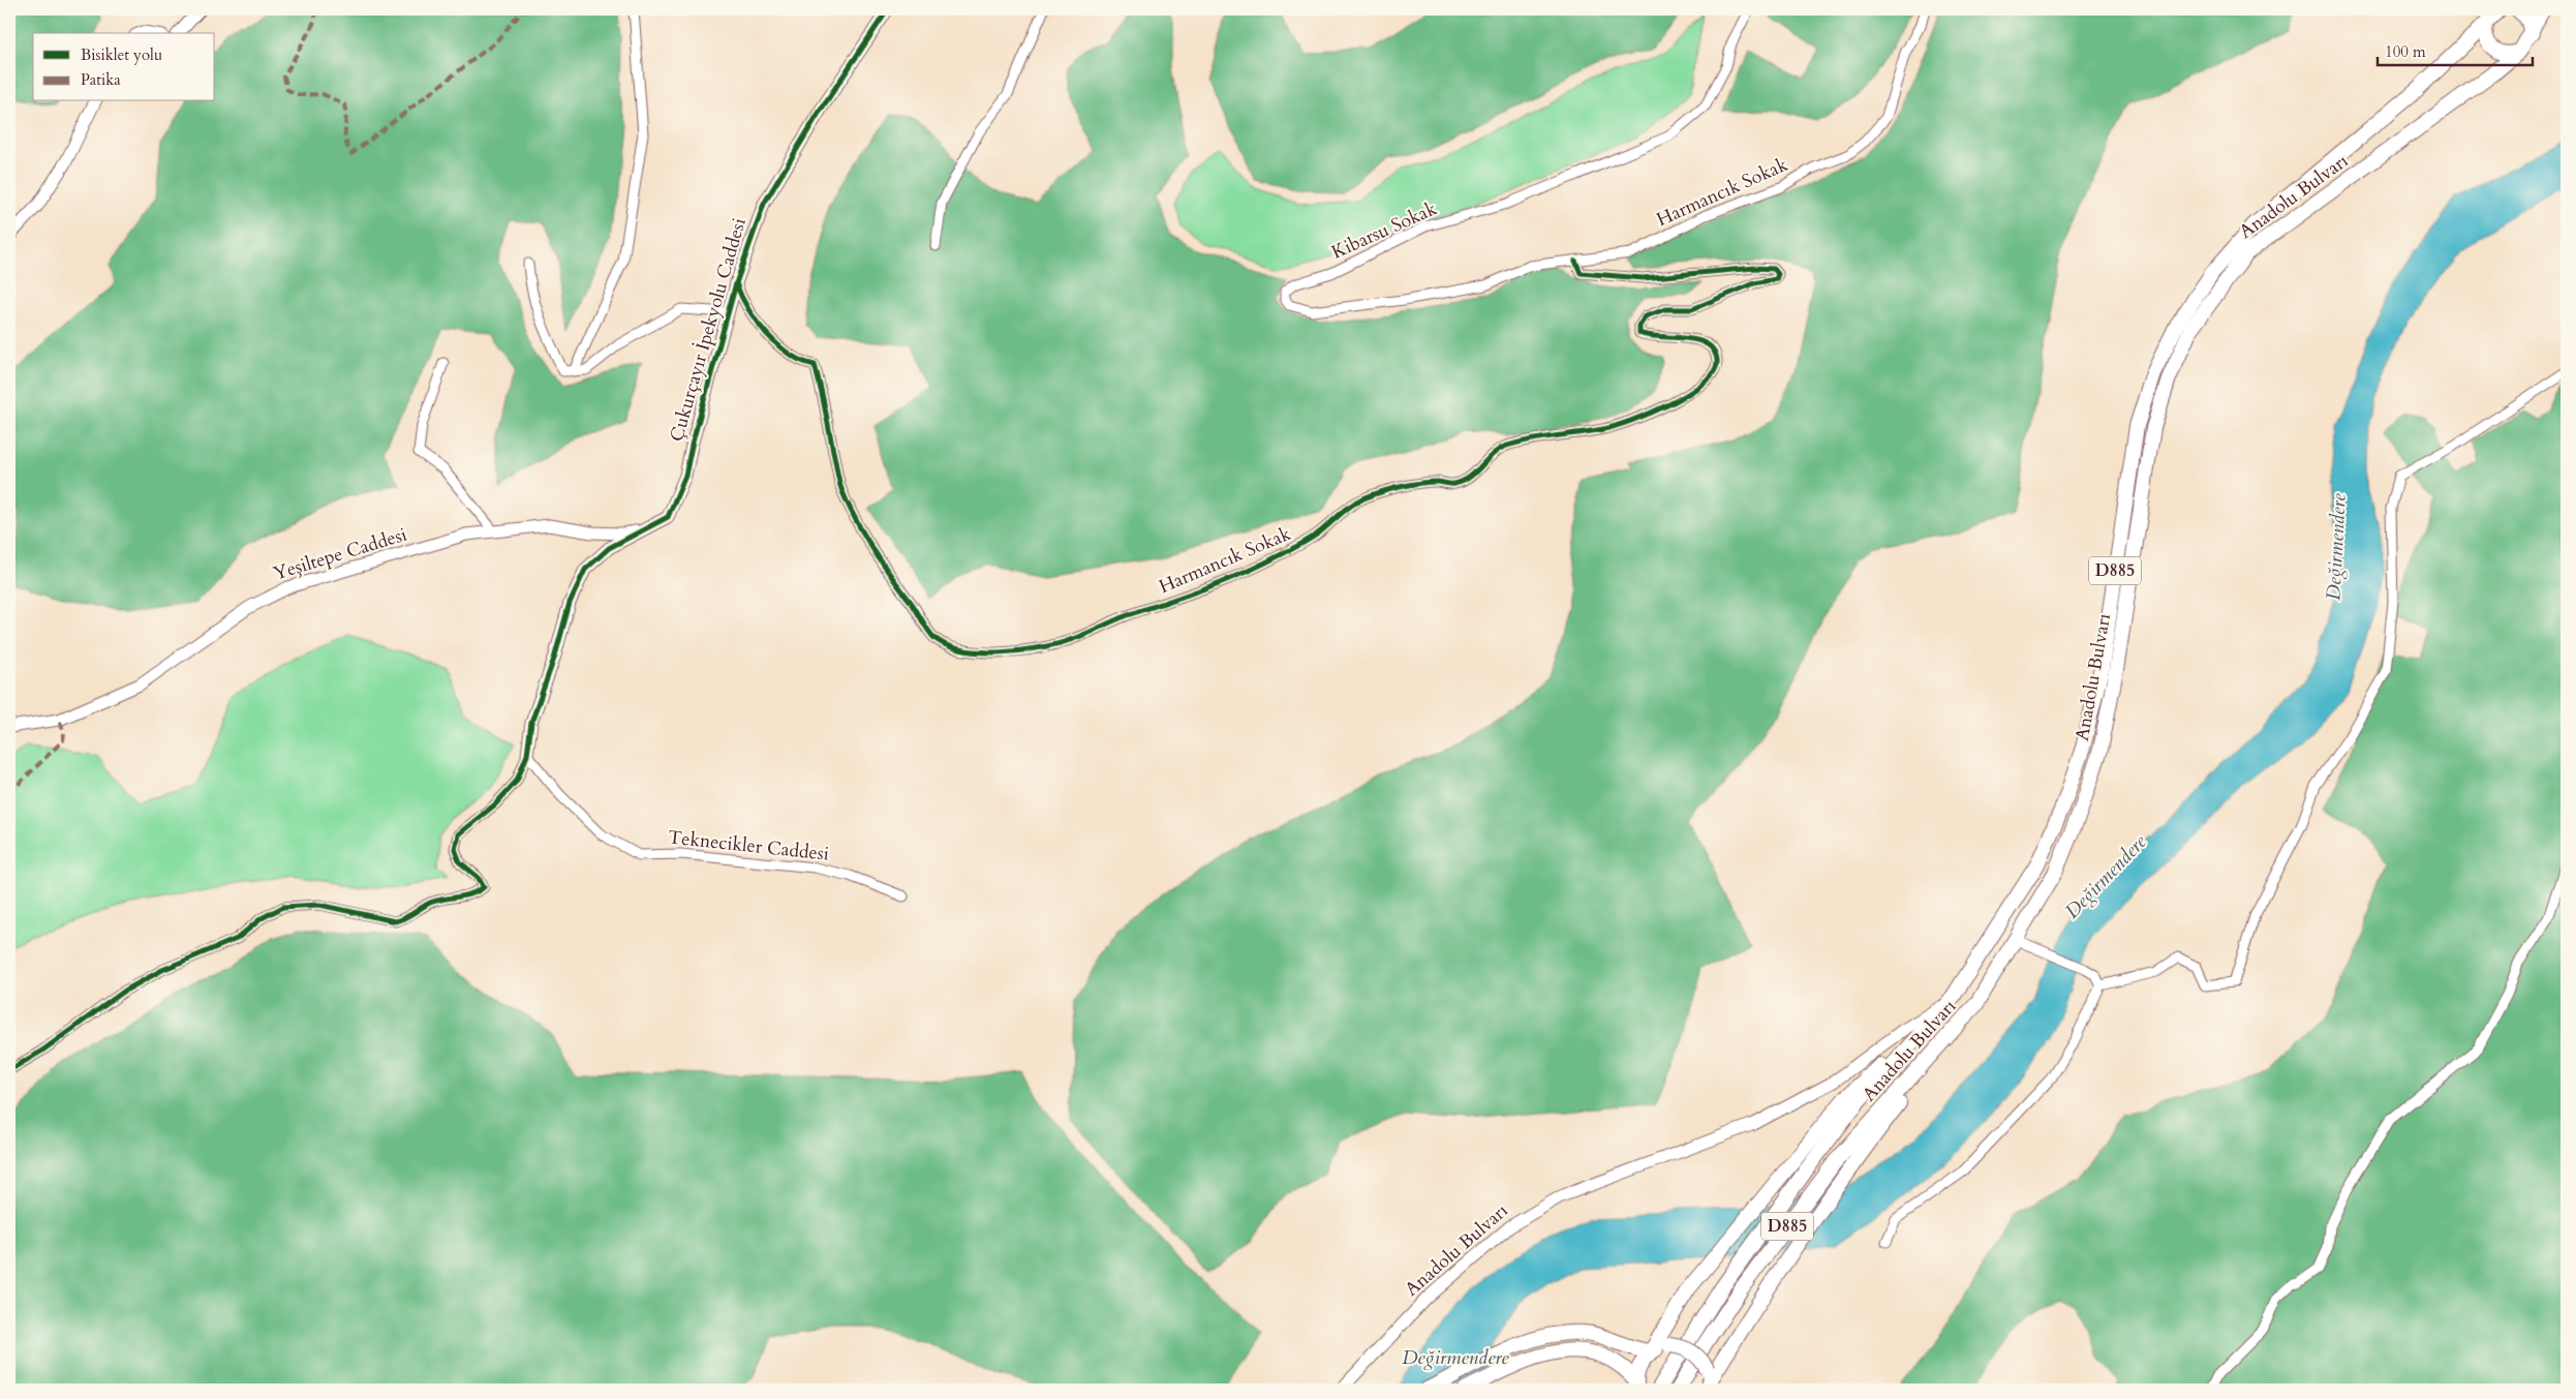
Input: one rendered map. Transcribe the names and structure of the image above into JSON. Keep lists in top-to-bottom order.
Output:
{
  "streets": {
    "highway": ["Anadolu Bulvarı", "D885"],
    "street": [
      "Harmancık Sokak",
      "Kibarsu Sokak",
      "Çukurçayır İpekyolu Caddesi",
      "Yeşiltepe Caddesi",
      "Teknecikler Caddesi"
    ]
  },
  "crossings": [
    ["Harmancık Sokak", "Kibarsu Sokak"],
    ["Harmancık Sokak", "Çukurçayır İpekyolu Caddesi"],
    ["Çukurçayır İpekyolu Caddesi", "Yeşiltepe Caddesi"]
  ],
  "water": ["Değirmendere"],
  "legend": ["Bisiklet yolu", "Patika"],
  "scale_bar": "100 m"
}
